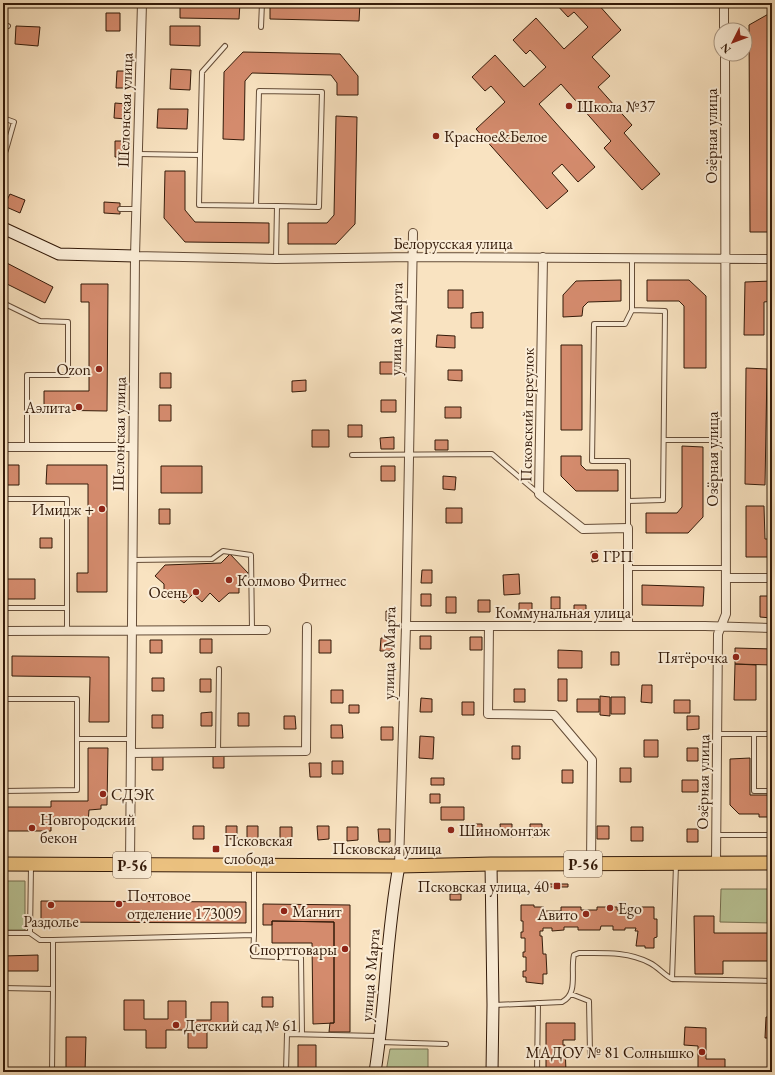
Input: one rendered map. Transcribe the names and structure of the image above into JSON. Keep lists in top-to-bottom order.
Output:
{
  "streets": {
    "main road": ["улица 8 Марта", "Псковская улица", "Р-56"],
    "street": [
      "Шелонская улица",
      "Озёрная улица",
      "Белорусская улица",
      "Псковский переулок",
      "Коммунальная улица"
    ]
  },
  "crossings": [
    ["Шелонская улица", "Белорусская улица"],
    ["Шелонская улица", "Псковская улица"],
    ["Озёрная улица", "Белорусская улица"],
    ["Озёрная улица", "Коммунальная улица"],
    ["Озёрная улица", "Псковская улица"],
    ["Белорусская улица", "улица 8 Марта"],
    ["Белорусская улица", "Псковский переулок"],
    ["улица 8 Марта", "Коммунальная улица"],
    ["улица 8 Марта", "Псковская улица"]
  ],
  "places": {
    "other": [
      "Школа №37",
      "Красное&Белое",
      "Ozon",
      "Аэлита",
      "Имидж +",
      "ГРП",
      "Колмово Фитнес",
      "Осень",
      "Пятёрочка",
      "СДЭК",
      "Новгородский бекон",
      "Шиномонтаж",
      "Почтовое отделение 173009",
      "Раздолье",
      "Ego",
      "Магнит",
      "Авито",
      "Спорттовары",
      "Детский сад № 61",
      "МАДОУ № 81 Солнышко"
    ],
    "transit": ["Псковская слобода", "Псковская улица, 40"]
  },
  "north": "bottom left"
}
